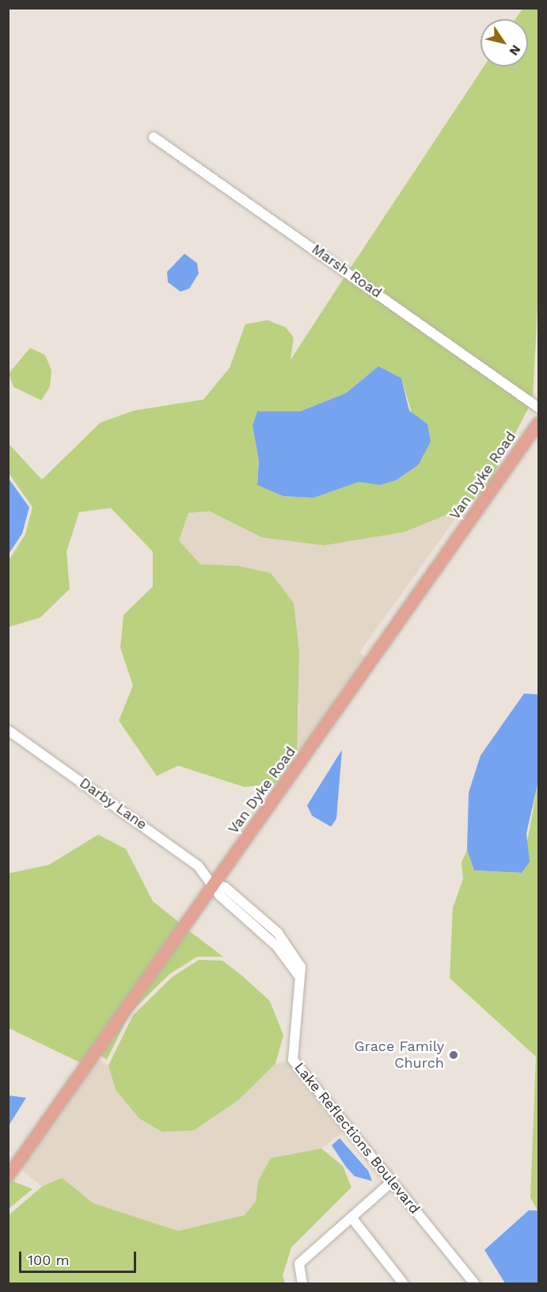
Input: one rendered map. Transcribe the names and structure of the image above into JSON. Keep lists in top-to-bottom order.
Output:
{
  "streets": {
    "main road": ["Van Dyke Road"],
    "street": ["Marsh Road", "Darby Lane", "Lake Reflections Boulevard"]
  },
  "crossings": [
    ["Van Dyke Road", "Darby Lane"],
    ["Van Dyke Road", "Lake Reflections Boulevard"],
    ["Darby Lane", "Lake Reflections Boulevard"]
  ],
  "places": ["Grace Family Church"],
  "scale_bar": "100 m",
  "north": "bottom right"
}
